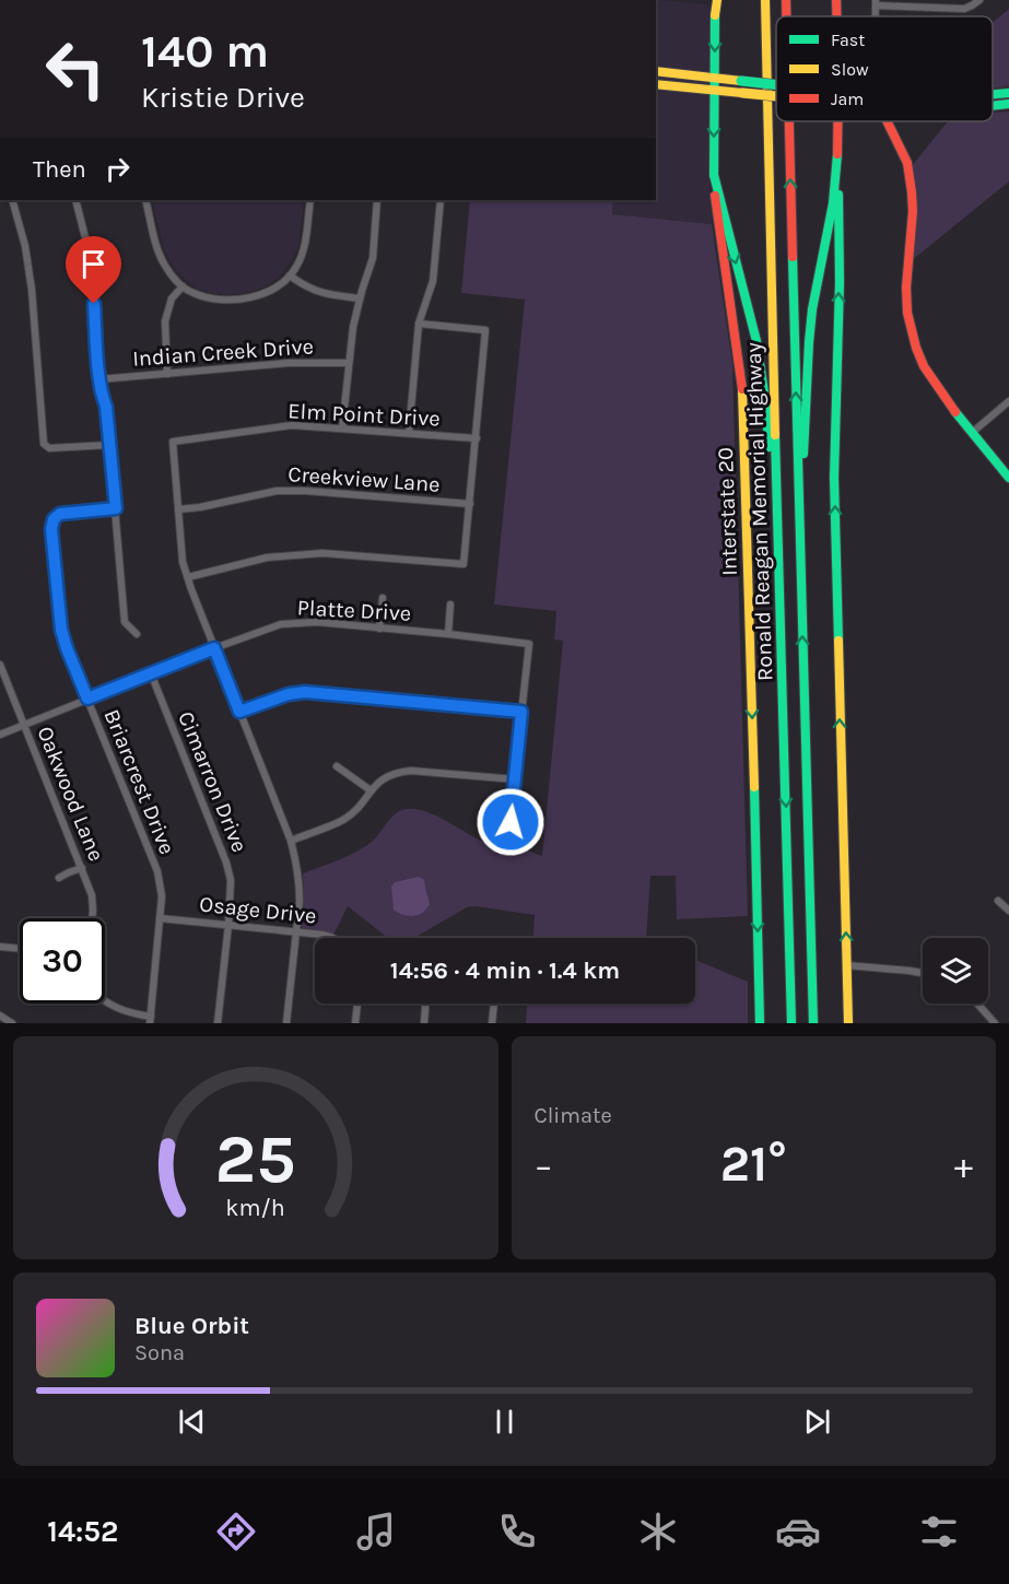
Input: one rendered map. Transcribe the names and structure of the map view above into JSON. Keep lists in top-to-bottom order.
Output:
{
  "streets": {
    "main road": ["Interstate 20", "Ronald Reagan Memorial Highway"],
    "street": [
      "Indian Creek Drive",
      "Elm Point Drive",
      "Creekview Lane",
      "Platte Drive",
      "Briarcrest Drive",
      "Cimarron Drive",
      "Oakwood Lane",
      "Osage Drive"
    ]
  },
  "crossings": [
    ["Elm Point Drive", "Creekview Lane"],
    ["Platte Drive", "Briarcrest Drive"],
    ["Platte Drive", "Cimarron Drive"],
    ["Platte Drive", "Oakwood Lane"],
    ["Briarcrest Drive", "Osage Drive"],
    ["Cimarron Drive", "Osage Drive"]
  ],
  "legend": ["Fast", "Slow", "Jam"],
  "page": {
    "turn": ["140 m", "Kristie Drive"],
    "then": "Then",
    "limit": "30",
    "trip": "14:56 · 4 min · 1.4 km",
    "tile": "Climate",
    "heat": ["−", "21°", "+"],
    "song": ["Blue Orbit", "Sona"],
    "tabs": "14:52",
    "gauge": ["25", "km/h"]
  }
}
